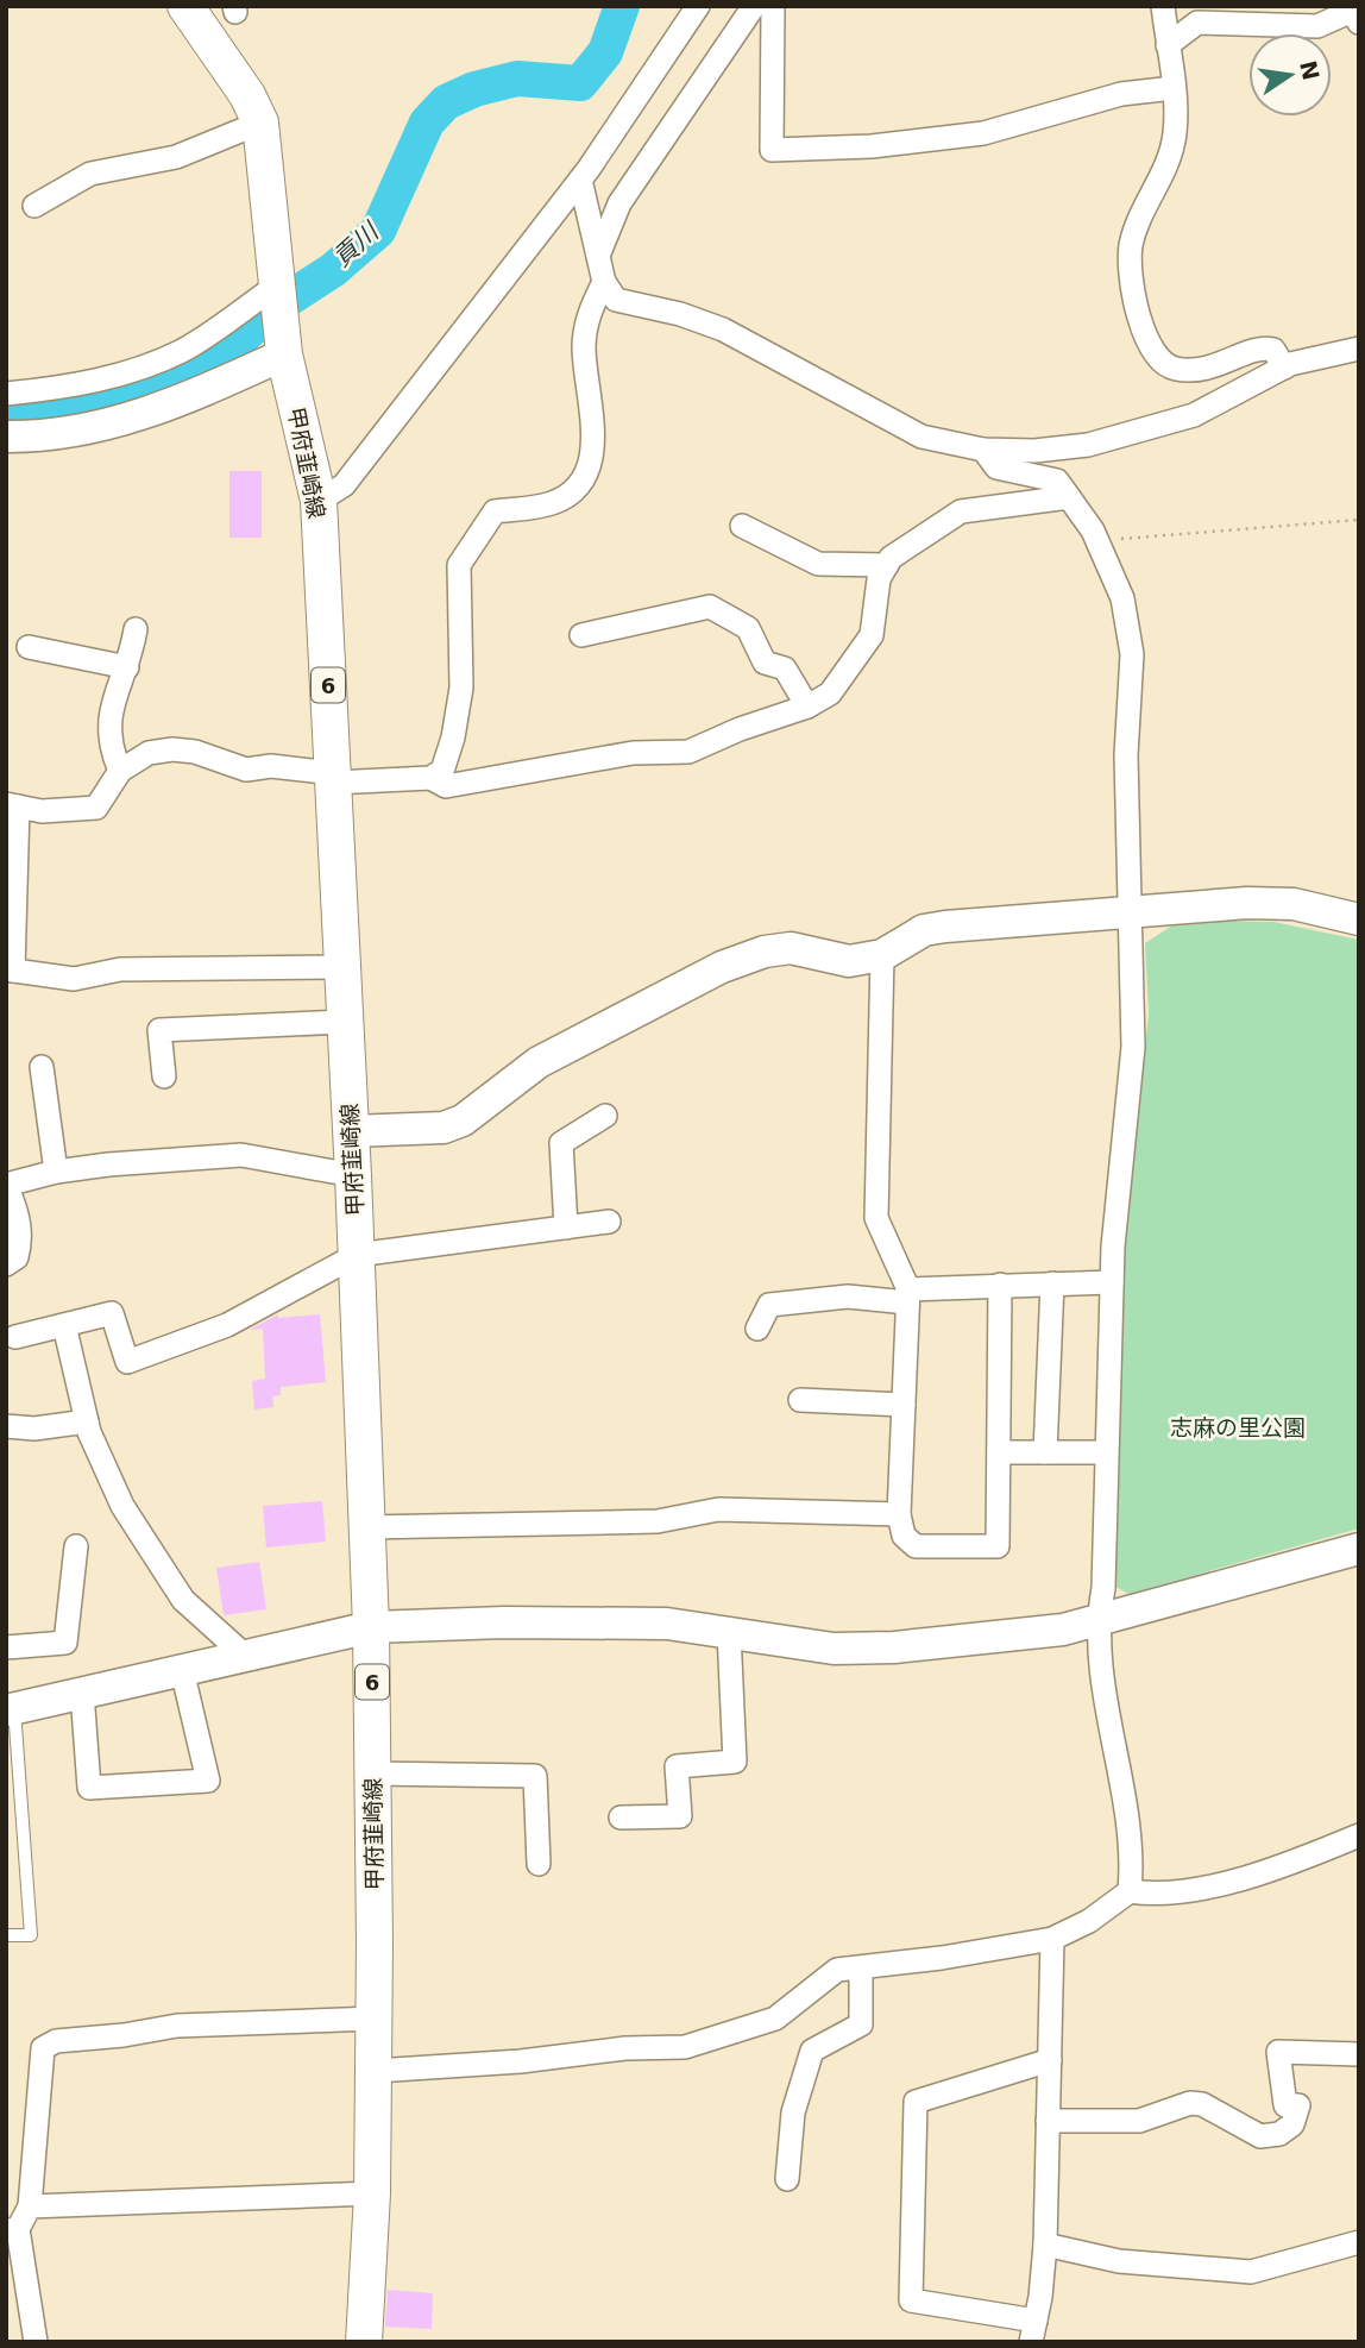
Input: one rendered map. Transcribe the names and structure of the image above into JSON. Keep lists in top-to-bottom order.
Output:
{
  "streets": {
    "main road": ["甲府韮崎線", "6"]
  },
  "water": ["貢川"],
  "parks": ["志麻の里公園"],
  "north": "right"
}
